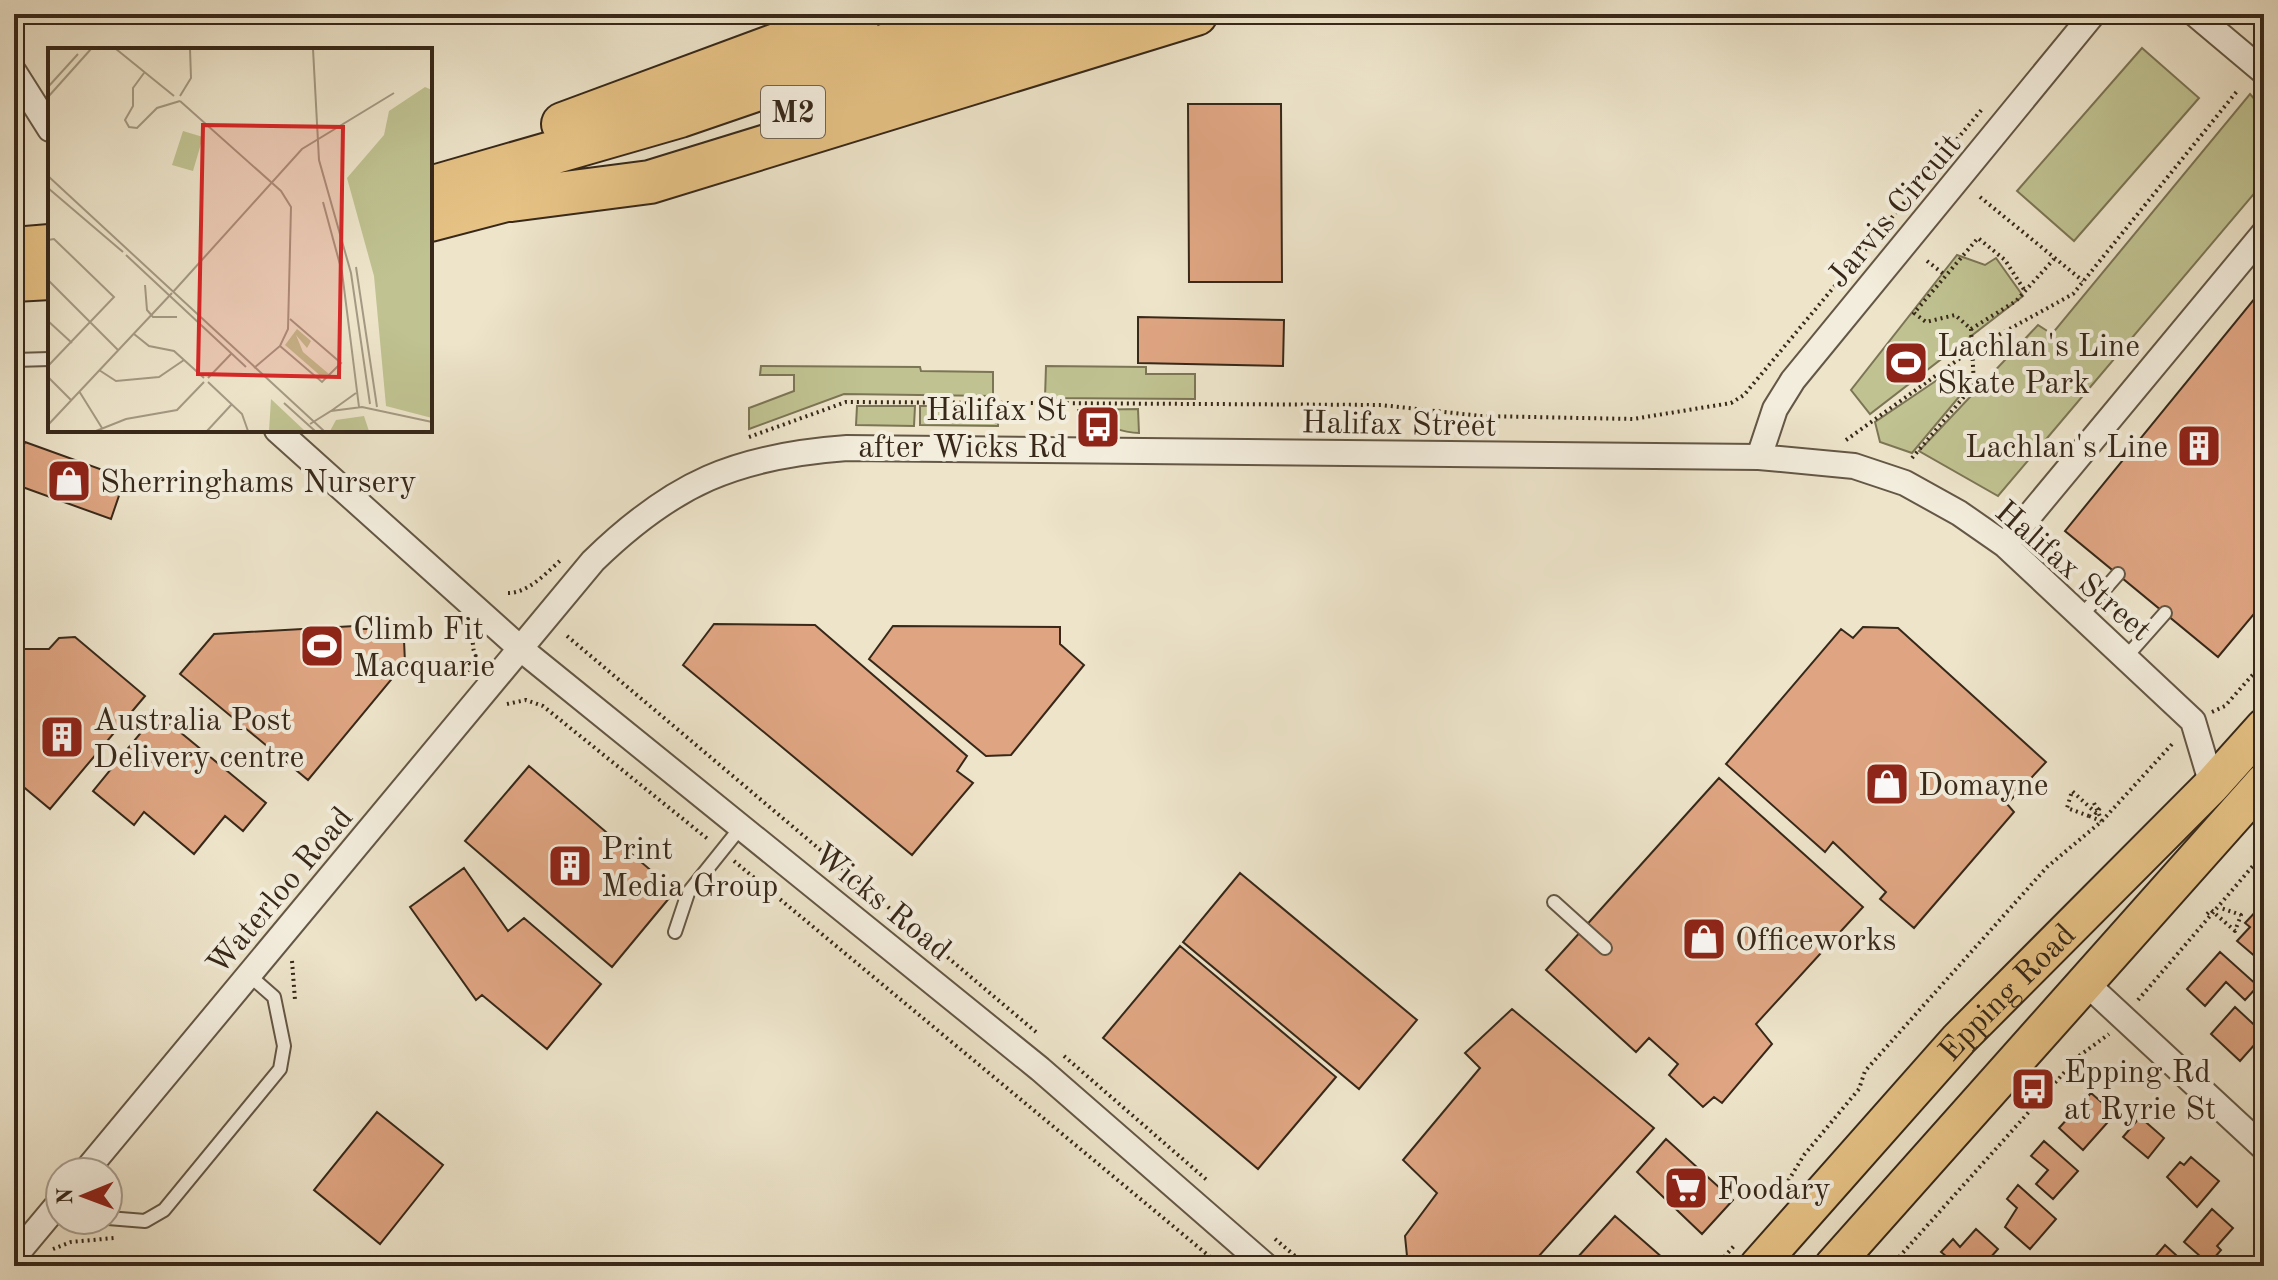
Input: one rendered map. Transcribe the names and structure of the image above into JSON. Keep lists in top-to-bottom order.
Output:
{
  "streets": {
    "highway": ["M2"],
    "main road": ["Epping Road"],
    "street": [
      "Jarvis Circuit",
      "Halifax Street",
      "Waterloo Road",
      "Wicks Road"
    ]
  },
  "crossings": [
    ["Jarvis Circuit", "Halifax Street"],
    ["Halifax Street", "Waterloo Road"],
    ["Halifax Street", "Wicks Road"],
    ["Halifax Street", "Epping Road"],
    ["Waterloo Road", "Wicks Road"]
  ],
  "places": {
    "sports": ["Lachlan's Line Skate Park", "Climb Fit Macquarie"],
    "bus stop": ["Halifax St after Wicks Rd", "Epping Rd at Ryrie St"],
    "building": ["Lachlan's Line", "Australia Post Delivery centre", "Print Media Group"],
    "shop": ["Sherringhams Nursery", "Domayne", "Officeworks"],
    "supermarket": ["Foodary"]
  },
  "north": "left"
}
